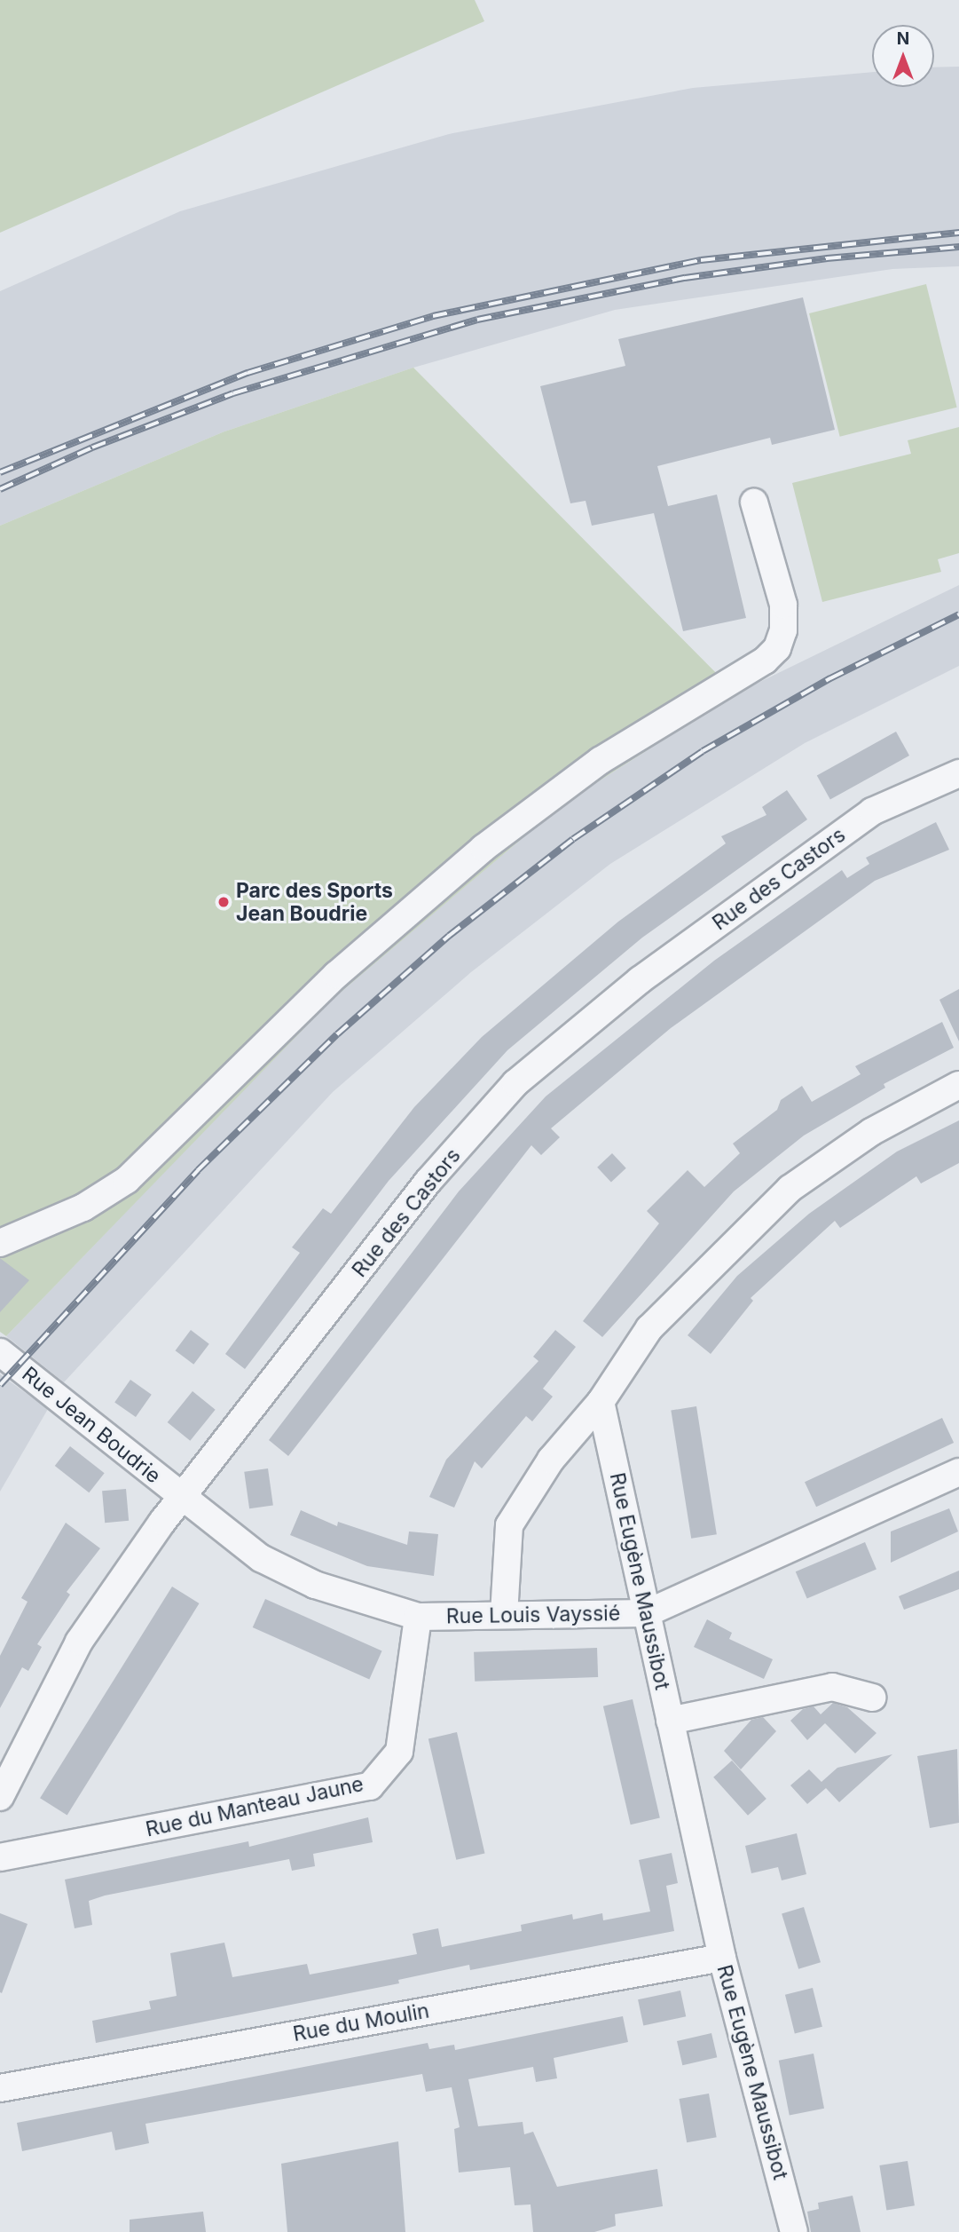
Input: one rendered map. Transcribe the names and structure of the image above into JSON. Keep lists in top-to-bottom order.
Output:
{
  "streets": {
    "street": [
      "Rue des Castors",
      "Rue Jean Boudrie",
      "Rue Eugène Maussibot",
      "Rue Louis Vayssié",
      "Rue du Manteau Jaune",
      "Rue du Moulin"
    ]
  },
  "crossings": [
    ["Rue des Castors", "Rue Jean Boudrie"],
    ["Rue des Castors", "Rue Louis Vayssié"],
    ["Rue Jean Boudrie", "Rue Louis Vayssié"],
    ["Rue Eugène Maussibot", "Rue Louis Vayssié"],
    ["Rue Eugène Maussibot", "Rue du Moulin"],
    ["Rue Louis Vayssié", "Rue du Manteau Jaune"]
  ],
  "places": ["Parc des Sports Jean Boudrie"],
  "north": "top"
}
